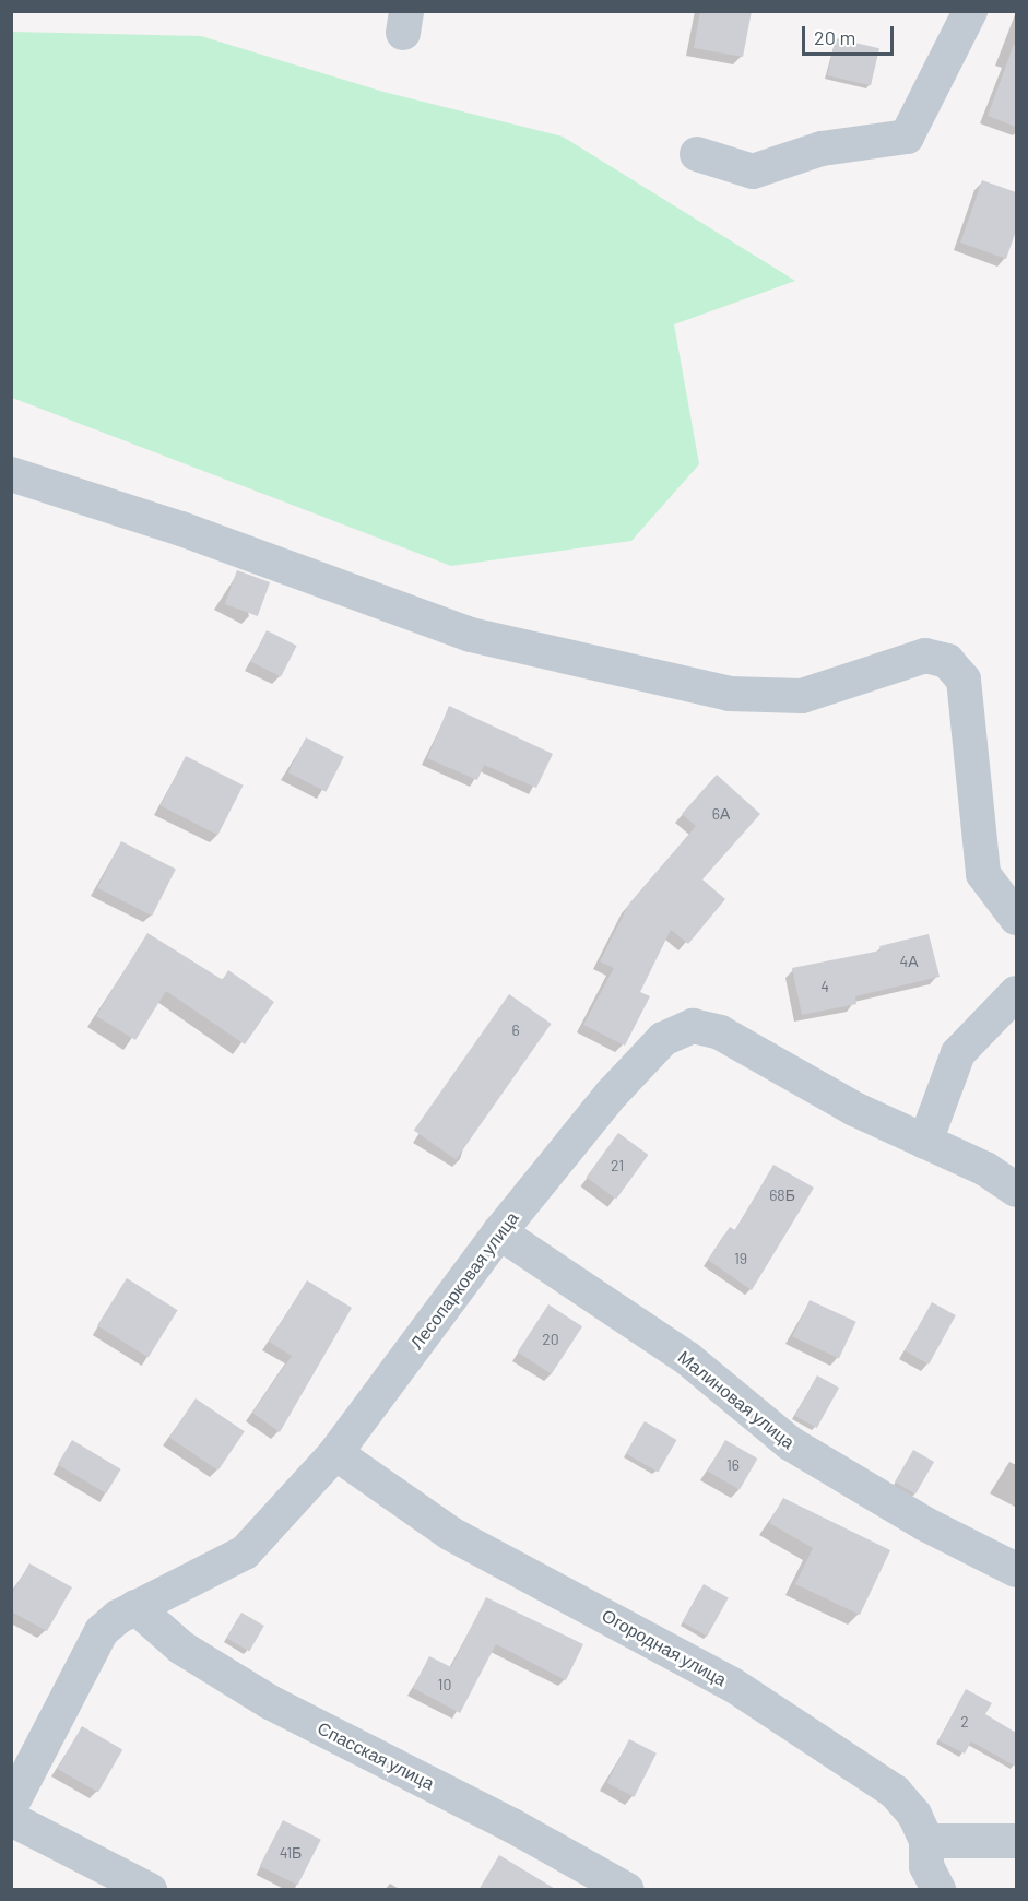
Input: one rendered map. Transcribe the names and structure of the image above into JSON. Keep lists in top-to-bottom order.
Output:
{
  "streets": {
    "street": [
      "Лесопарковая улица",
      "Малиновая улица",
      "Огородная улица",
      "Спасская улица"
    ]
  },
  "crossings": [
    ["Лесопарковая улица", "Малиновая улица"],
    ["Лесопарковая улица", "Огородная улица"],
    ["Лесопарковая улица", "Спасская улица"]
  ],
  "house_numbers": [
    "6А",
    "4А",
    "4",
    "6",
    "21",
    "68Б",
    "19",
    "20",
    "16",
    "10",
    "2",
    "41Б"
  ],
  "scale_bar": "20 m"
}
